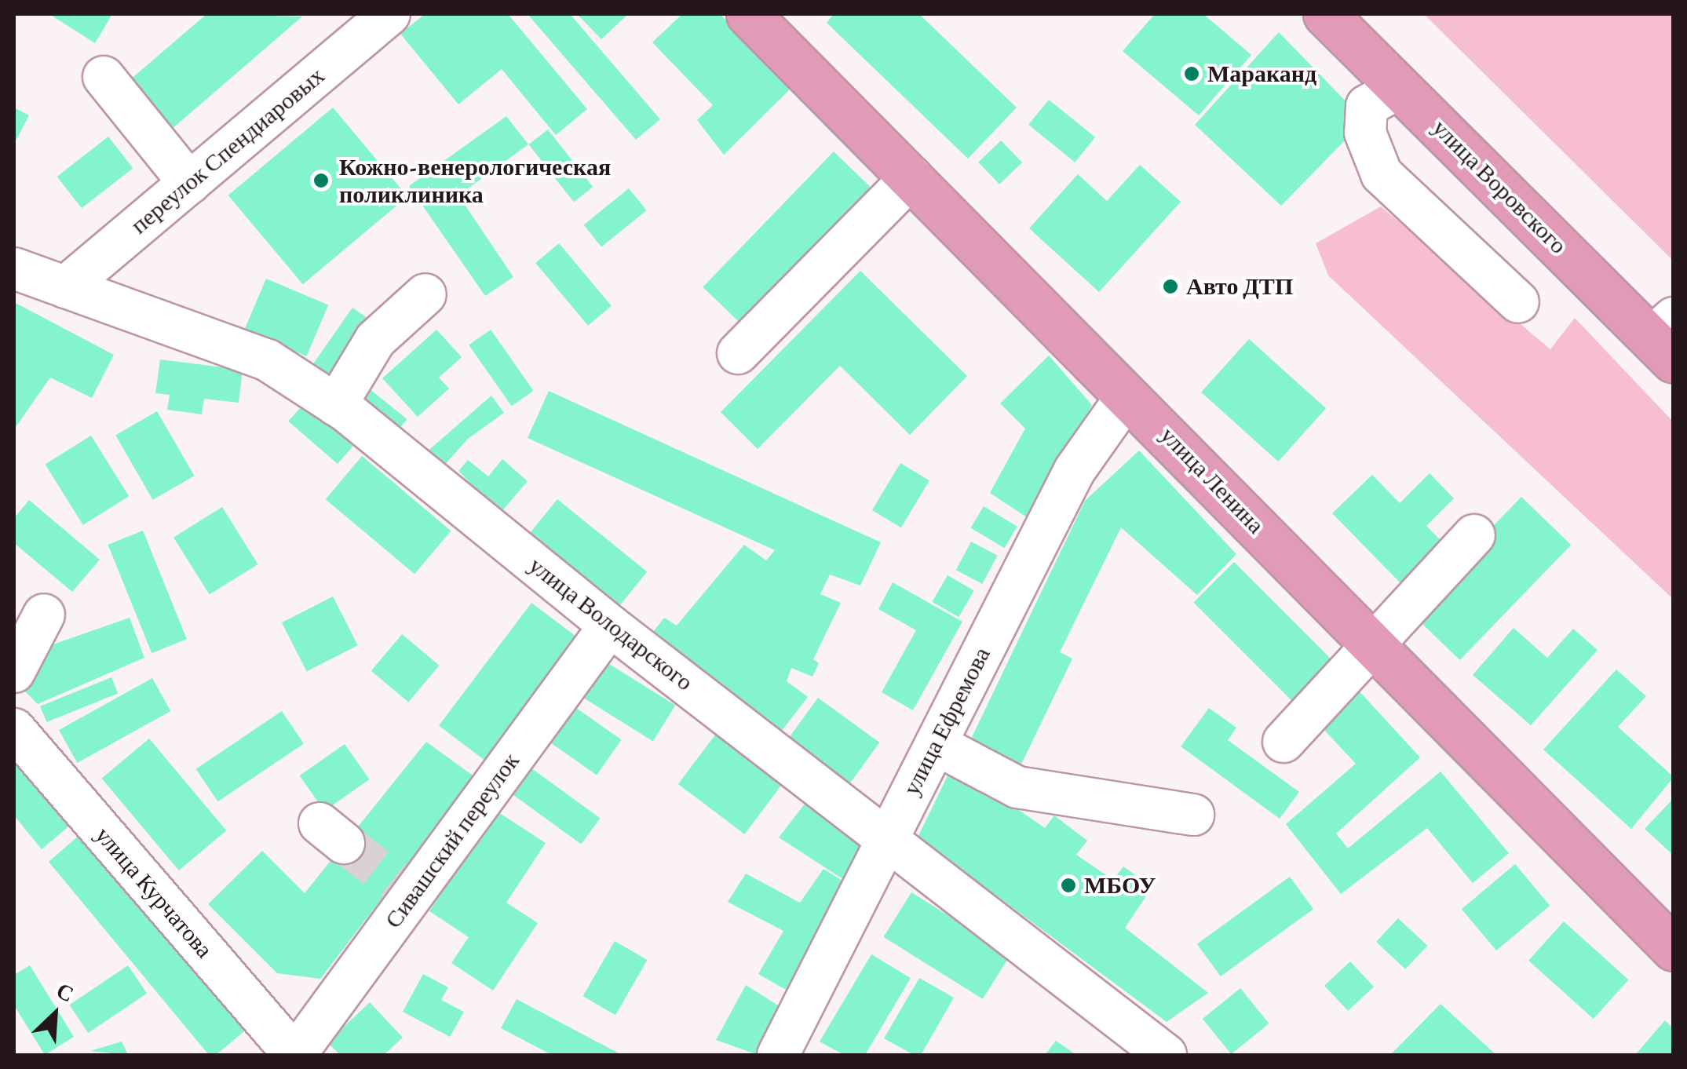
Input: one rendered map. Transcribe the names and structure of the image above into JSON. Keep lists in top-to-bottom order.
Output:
{
  "streets": {
    "main road": ["улица Воровского", "улица Ленина"],
    "street": [
      "переулок Спендиаровых",
      "улица Володарского",
      "улица Ефремова",
      "Сивашский переулок",
      "улица Курчатова"
    ]
  },
  "crossings": [
    ["переулок Спендиаровых", "улица Володарского"],
    ["улица Ленина", "улица Ефремова"],
    ["улица Володарского", "улица Ефремова"],
    ["улица Володарского", "Сивашский переулок"],
    ["Сивашский переулок", "улица Курчатова"]
  ],
  "places": [
    "Мараканд",
    "Кожно-венерологическая поликлиника",
    "Авто ДТП",
    "МБОУ"
  ],
  "north": "top right"
}
